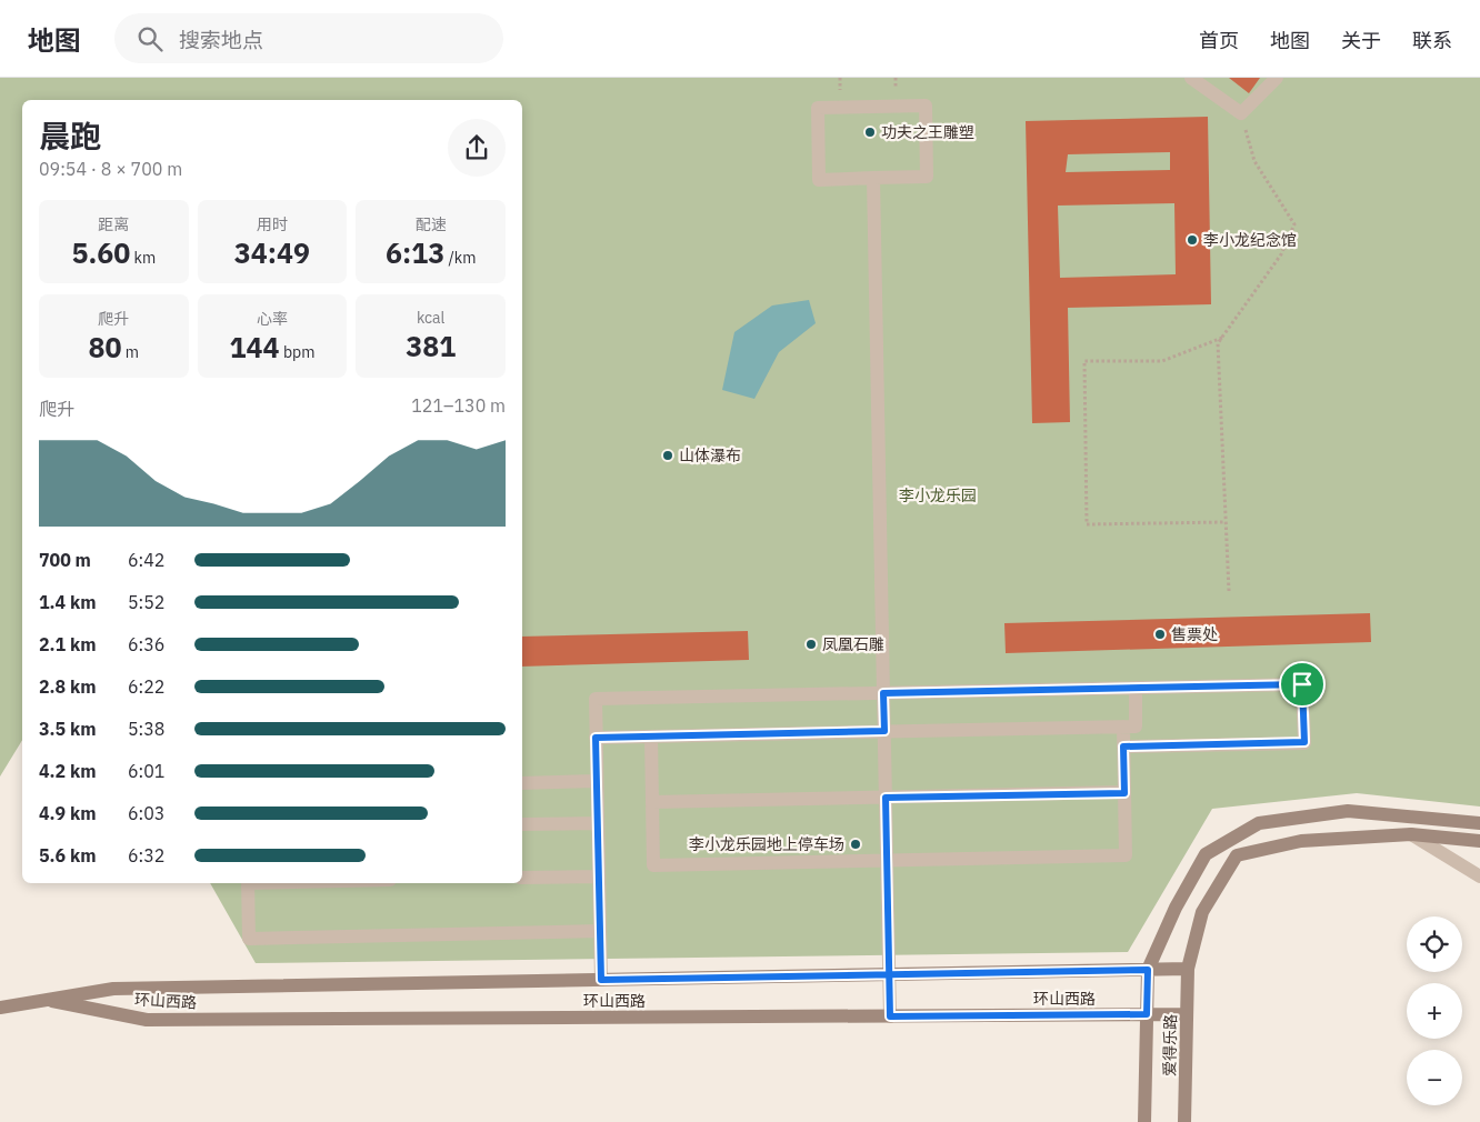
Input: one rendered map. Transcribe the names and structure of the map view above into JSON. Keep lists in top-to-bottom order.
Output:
{
  "streets": {
    "street": ["环山西路", "爱得乐路"]
  },
  "crossings": [
    ["环山西路", "爱得乐路"]
  ],
  "parks": ["李小龙乐园"],
  "places": [
    "功夫之王雕塑",
    "李小龙纪念馆",
    "山体瀑布",
    "售票处",
    "凤凰石雕",
    "李小龙乐园地上停车场"
  ],
  "page": {
    "header": "地图",
    "search": "搜索地点",
    "nav": [
      "首页",
      "地图",
      "关于",
      "联系"
    ],
    "heading": ["晨跑", "09:54 · 8 × 700 m"],
    "stats": [
      ["距离", "5.60 km"],
      ["用时", "34:49"],
      ["配速", "6:13 /km"],
      ["爬升", "80 m"],
      ["心率", "144 bpm"],
      ["kcal", "381"]
    ],
    "chart": ["爬升", "121–130 m"],
    "list": [
      {
        "name": "700 m",
        "note": "6:42"
      },
      {
        "name": "1.4 km",
        "note": "5:52"
      },
      {
        "name": "2.1 km",
        "note": "6:36"
      },
      {
        "name": "2.8 km",
        "note": "6:22"
      },
      {
        "name": "3.5 km",
        "note": "5:38"
      },
      {
        "name": "4.2 km",
        "note": "6:01"
      },
      {
        "name": "4.9 km",
        "note": "6:03"
      },
      {
        "name": "5.6 km",
        "note": "6:32"
      }
    ],
    "map_buttons": ["+", "−"]
  }
}
